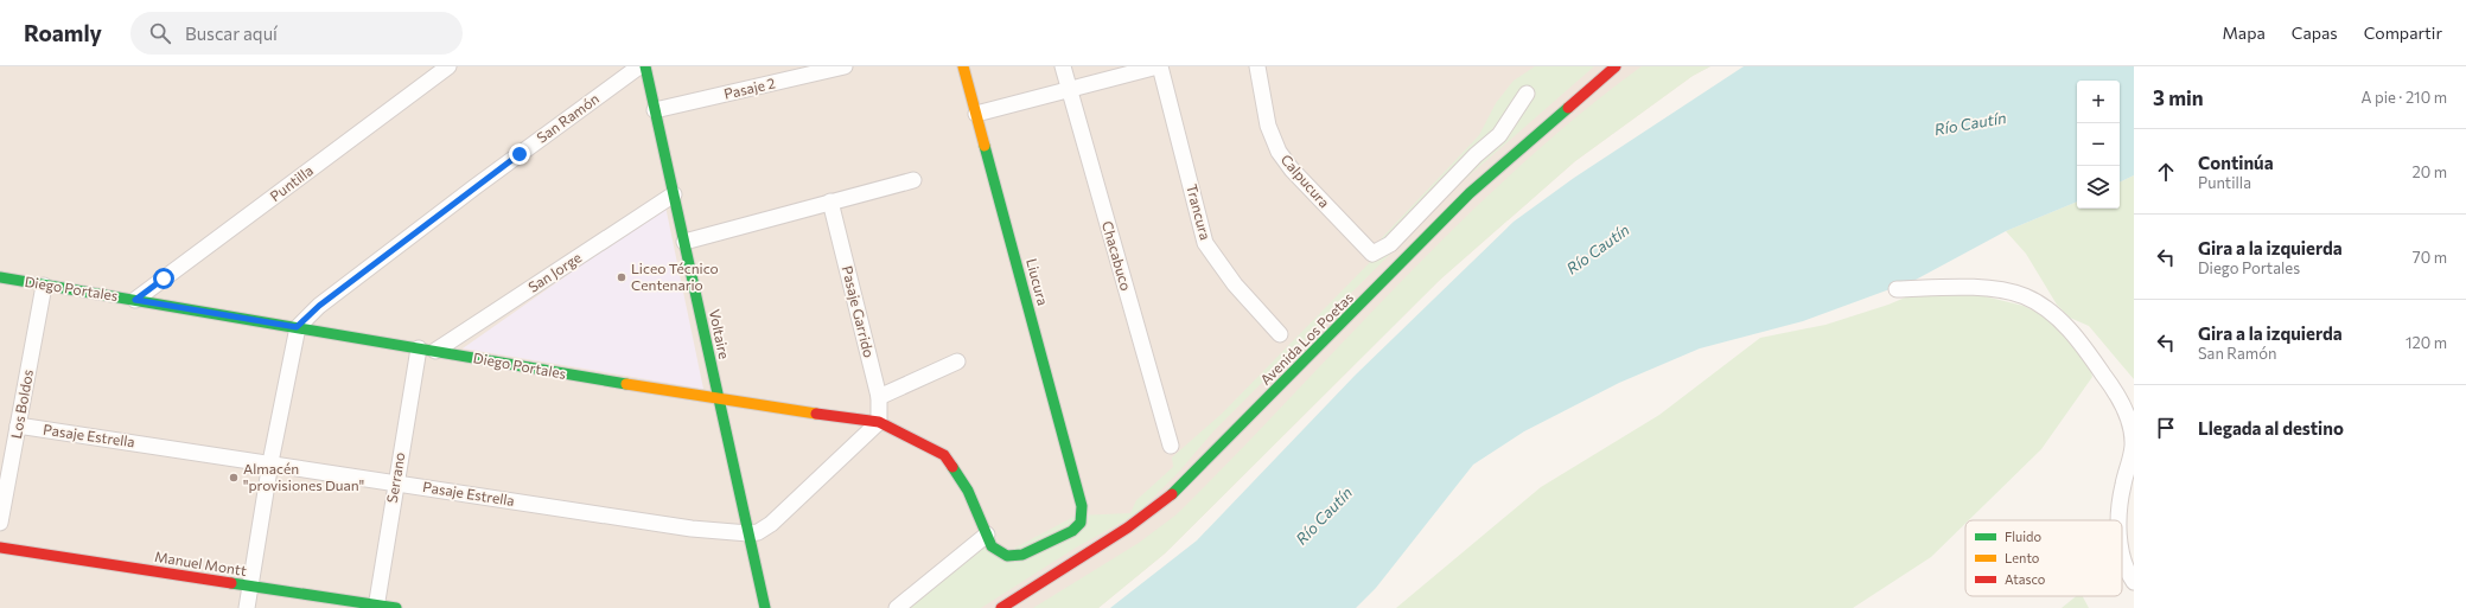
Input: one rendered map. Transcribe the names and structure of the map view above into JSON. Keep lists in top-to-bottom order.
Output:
{
  "streets": {
    "street": [
      "Pasaje 2",
      "San Ramón",
      "Calpucura",
      "Puntilla",
      "Trancura",
      "Chacabuco",
      "San Jorge",
      "Liucura",
      "Diego Portales",
      "Pasaje Garrido",
      "Voltaire",
      "Avenida Los Poetas",
      "Los Boldos",
      "Pasaje Estrella",
      "Serrano",
      "Manuel Montt"
    ]
  },
  "crossings": [
    ["Pasaje 2", "Voltaire"],
    ["San Ramón", "Diego Portales"],
    ["Puntilla", "Diego Portales"],
    ["San Jorge", "Diego Portales"],
    ["San Jorge", "Voltaire"],
    ["Liucura", "Diego Portales"],
    ["Diego Portales", "Pasaje Garrido"],
    ["Diego Portales", "Voltaire"],
    ["Diego Portales", "Los Boldos"],
    ["Diego Portales", "Pasaje Estrella"],
    ["Diego Portales", "Serrano"],
    ["Pasaje Garrido", "Pasaje Estrella"],
    ["Voltaire", "Pasaje Estrella"],
    ["Los Boldos", "Pasaje Estrella"],
    ["Pasaje Estrella", "Serrano"],
    ["Serrano", "Manuel Montt"]
  ],
  "water": ["Río Cautín"],
  "places": ["Liceo Técnico Centenario", "Almacén \"provisiones Duan\""],
  "legend": ["Fluido", "Lento", "Atasco"],
  "page": {
    "header": "Roamly",
    "search": "Buscar aquí",
    "nav": ["Mapa", "Capas", "Compartir"],
    "heading": ["3 min", "A pie · 210 m"],
    "map_buttons": ["+", "−"],
    "list": [
      ["Continúa", "Puntilla", "20 m"],
      ["Gira a la izquierda", "Diego Portales", "70 m"],
      ["Gira a la izquierda", "San Ramón", "120 m"],
      "Llegada al destino"
    ]
  }
}
